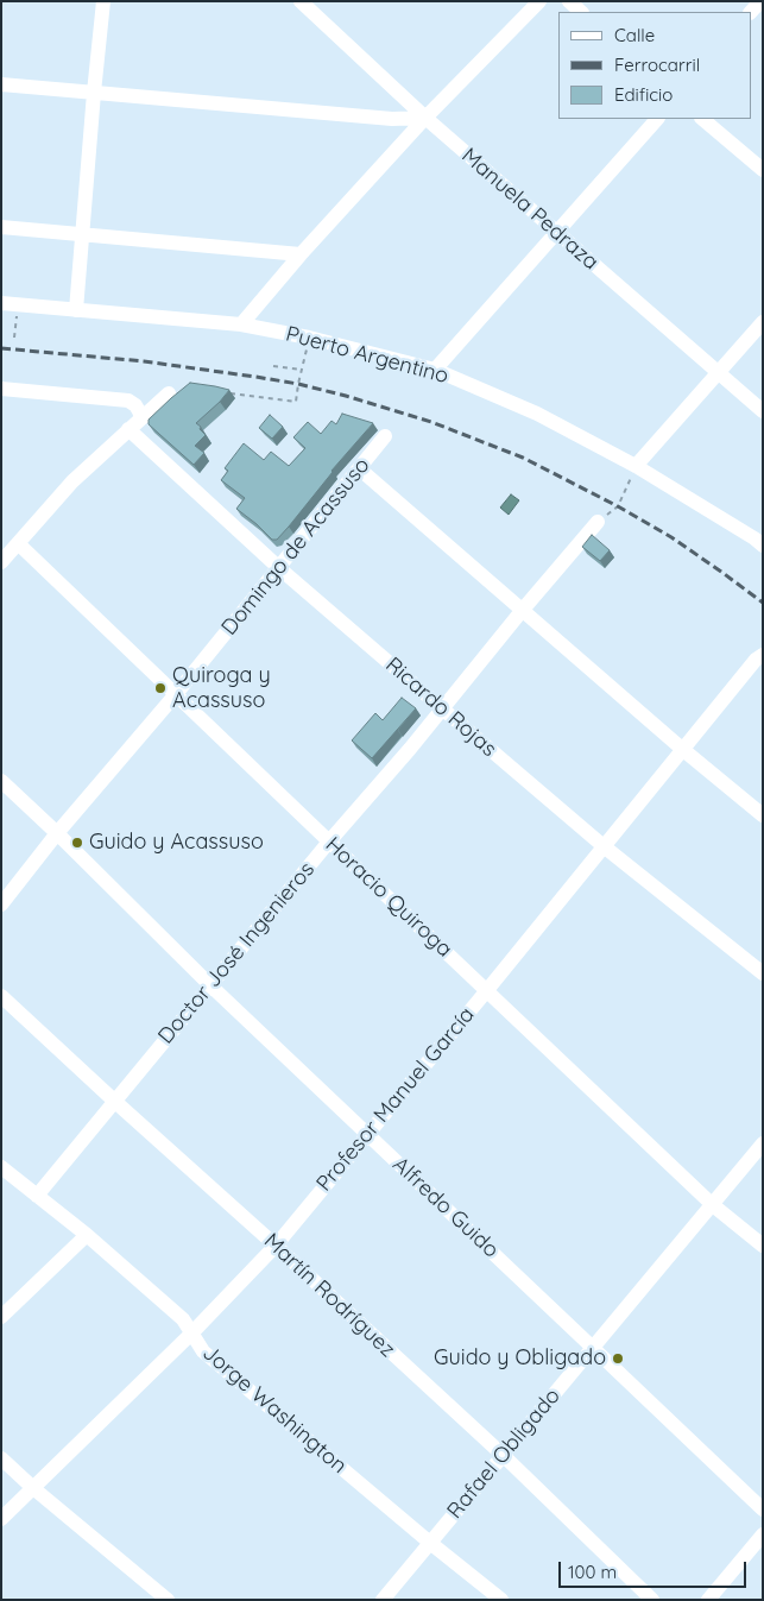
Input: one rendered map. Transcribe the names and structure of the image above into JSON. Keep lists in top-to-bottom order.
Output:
{
  "streets": {
    "street": [
      "Manuela Pedraza",
      "Puerto Argentino",
      "Domingo de Acassuso",
      "Ricardo Rojas",
      "Horacio Quiroga",
      "Doctor José Ingenieros",
      "Profesor Manuel García",
      "Alfredo Guido",
      "Martín Rodríguez",
      "Jorge Washington",
      "Rafael Obligado"
    ]
  },
  "crossings": [
    ["Domingo de Acassuso", "Ricardo Rojas"],
    ["Domingo de Acassuso", "Horacio Quiroga"],
    ["Domingo de Acassuso", "Alfredo Guido"],
    ["Ricardo Rojas", "Doctor José Ingenieros"],
    ["Ricardo Rojas", "Profesor Manuel García"],
    ["Horacio Quiroga", "Doctor José Ingenieros"],
    ["Horacio Quiroga", "Profesor Manuel García"],
    ["Horacio Quiroga", "Rafael Obligado"],
    ["Doctor José Ingenieros", "Alfredo Guido"],
    ["Doctor José Ingenieros", "Martín Rodríguez"],
    ["Doctor José Ingenieros", "Jorge Washington"],
    ["Profesor Manuel García", "Alfredo Guido"],
    ["Profesor Manuel García", "Martín Rodríguez"],
    ["Profesor Manuel García", "Jorge Washington"],
    ["Alfredo Guido", "Rafael Obligado"],
    ["Martín Rodríguez", "Rafael Obligado"],
    ["Jorge Washington", "Rafael Obligado"]
  ],
  "places": ["Quiroga y Acassuso", "Guido y Acassuso", "Guido y Obligado"],
  "legend": ["Calle", "Ferrocarril", "Edificio"],
  "scale_bar": "100 m"
}
